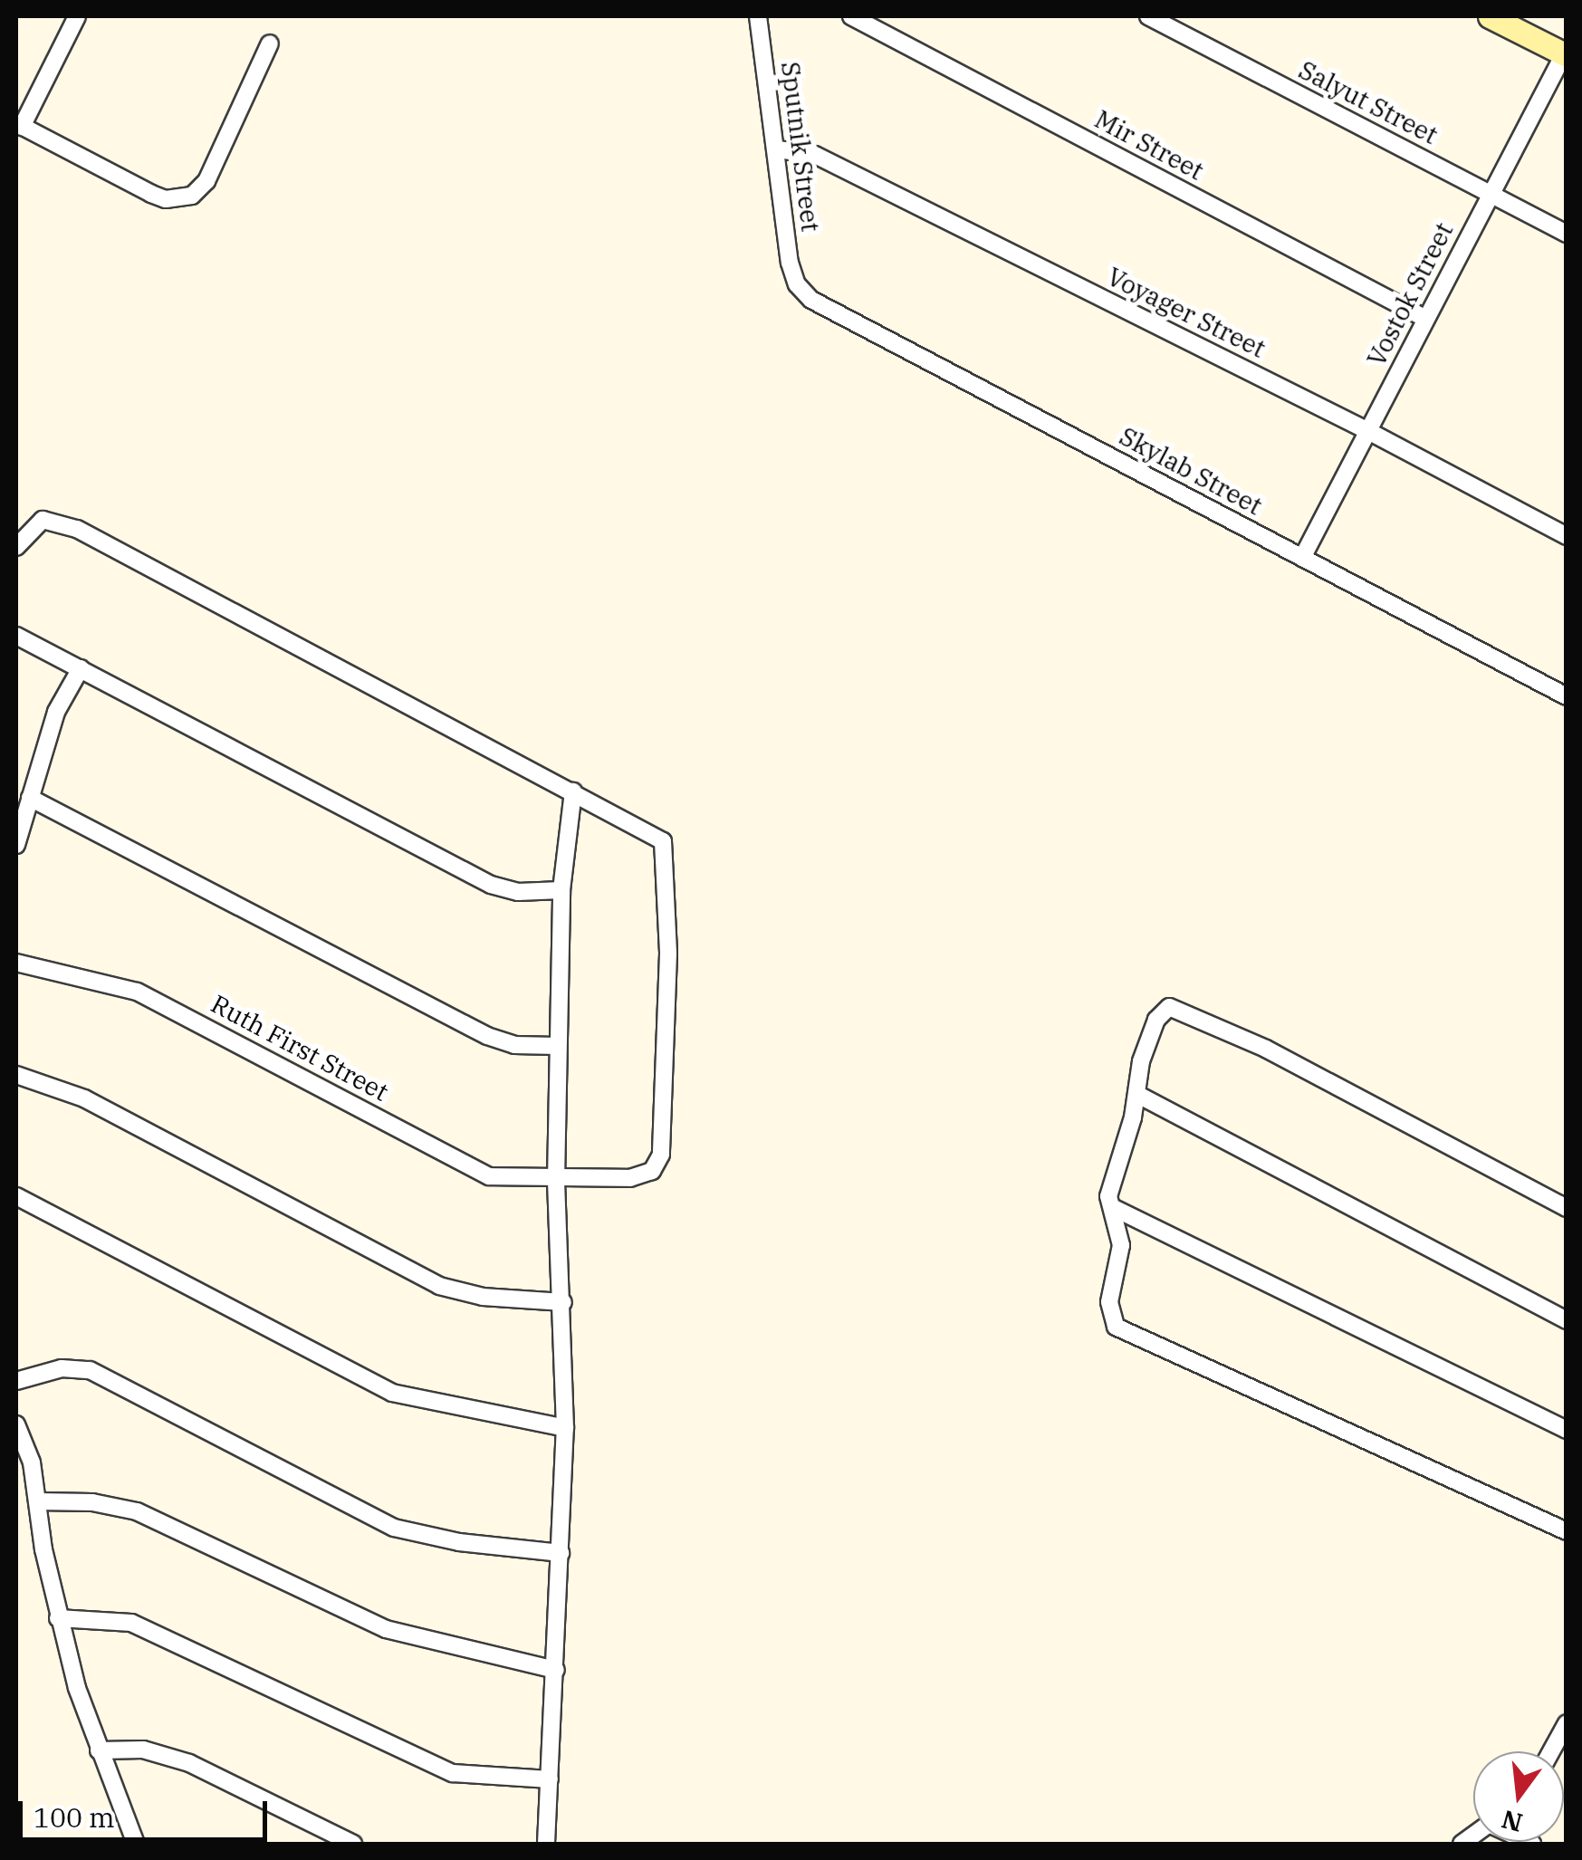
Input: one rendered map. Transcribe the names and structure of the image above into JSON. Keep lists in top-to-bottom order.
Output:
{
  "streets": {
    "street": [
      "Salyut Street",
      "Mir Street",
      "Sputnik Street",
      "Vostok Street",
      "Voyager Street",
      "Skylab Street",
      "Ruth First Street"
    ]
  },
  "crossings": [
    ["Salyut Street", "Vostok Street"],
    ["Mir Street", "Vostok Street"],
    ["Sputnik Street", "Voyager Street"],
    ["Sputnik Street", "Skylab Street"],
    ["Vostok Street", "Voyager Street"],
    ["Vostok Street", "Skylab Street"]
  ],
  "scale_bar": "100 m",
  "north": "bottom"
}
